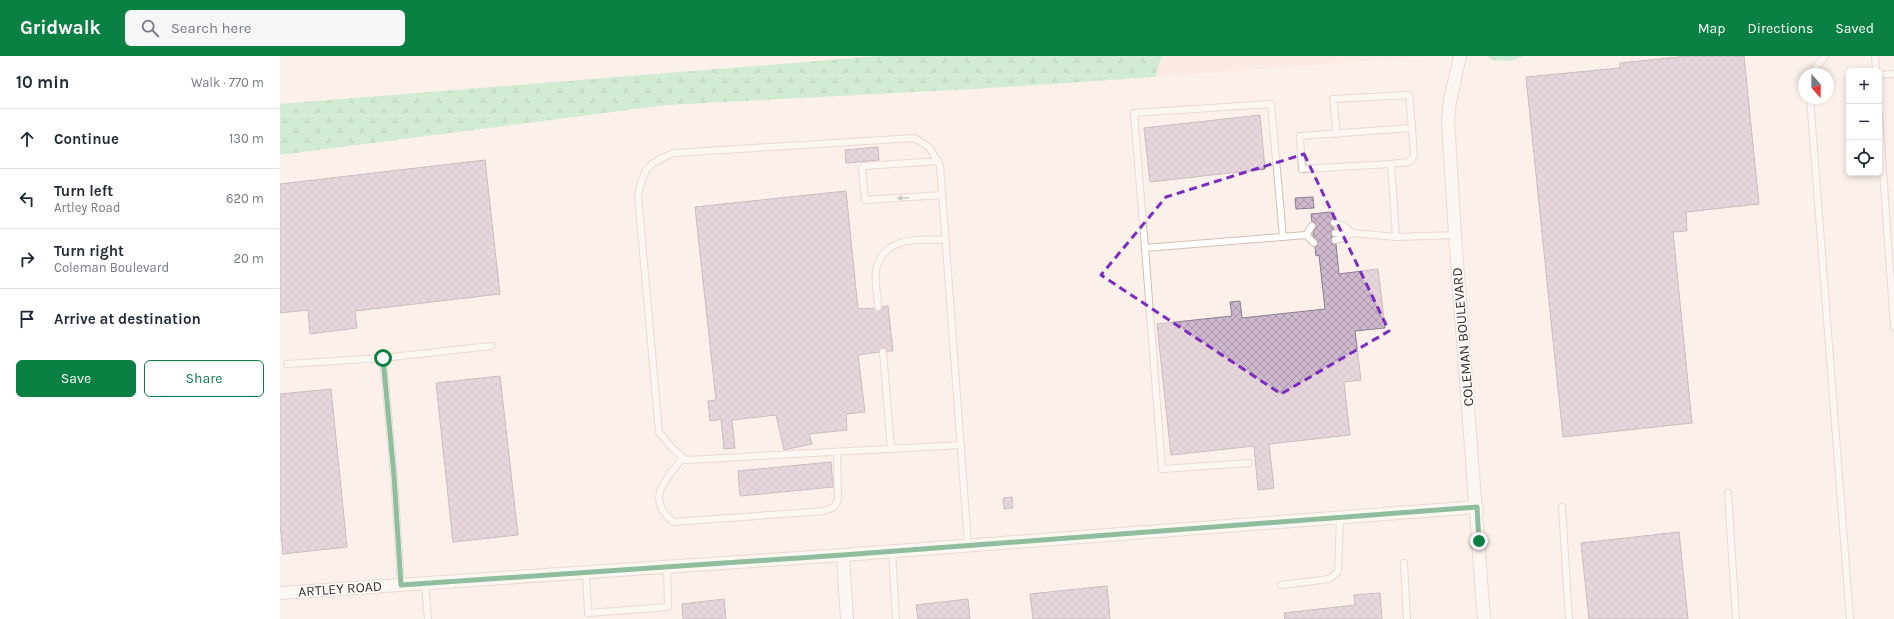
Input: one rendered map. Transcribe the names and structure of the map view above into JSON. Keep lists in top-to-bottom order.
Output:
{
  "streets": {
    "street": ["COLEMAN BOULEVARD", "ARTLEY ROAD"]
  },
  "crossings": [
    ["COLEMAN BOULEVARD", "ARTLEY ROAD"]
  ],
  "north": "bottom",
  "page": {
    "header": "Gridwalk",
    "search": "Search here",
    "nav": ["Map", "Directions", "Saved"],
    "heading": ["10 min", "Walk · 770 m"],
    "map_buttons": ["+", "−"],
    "list": [
      ["Continue", "130 m"],
      ["Turn left", "Artley Road", "620 m"],
      ["Turn right", "Coleman Boulevard", "20 m"],
      "Arrive at destination"
    ],
    "buttons": ["Save", "Share"]
  }
}
